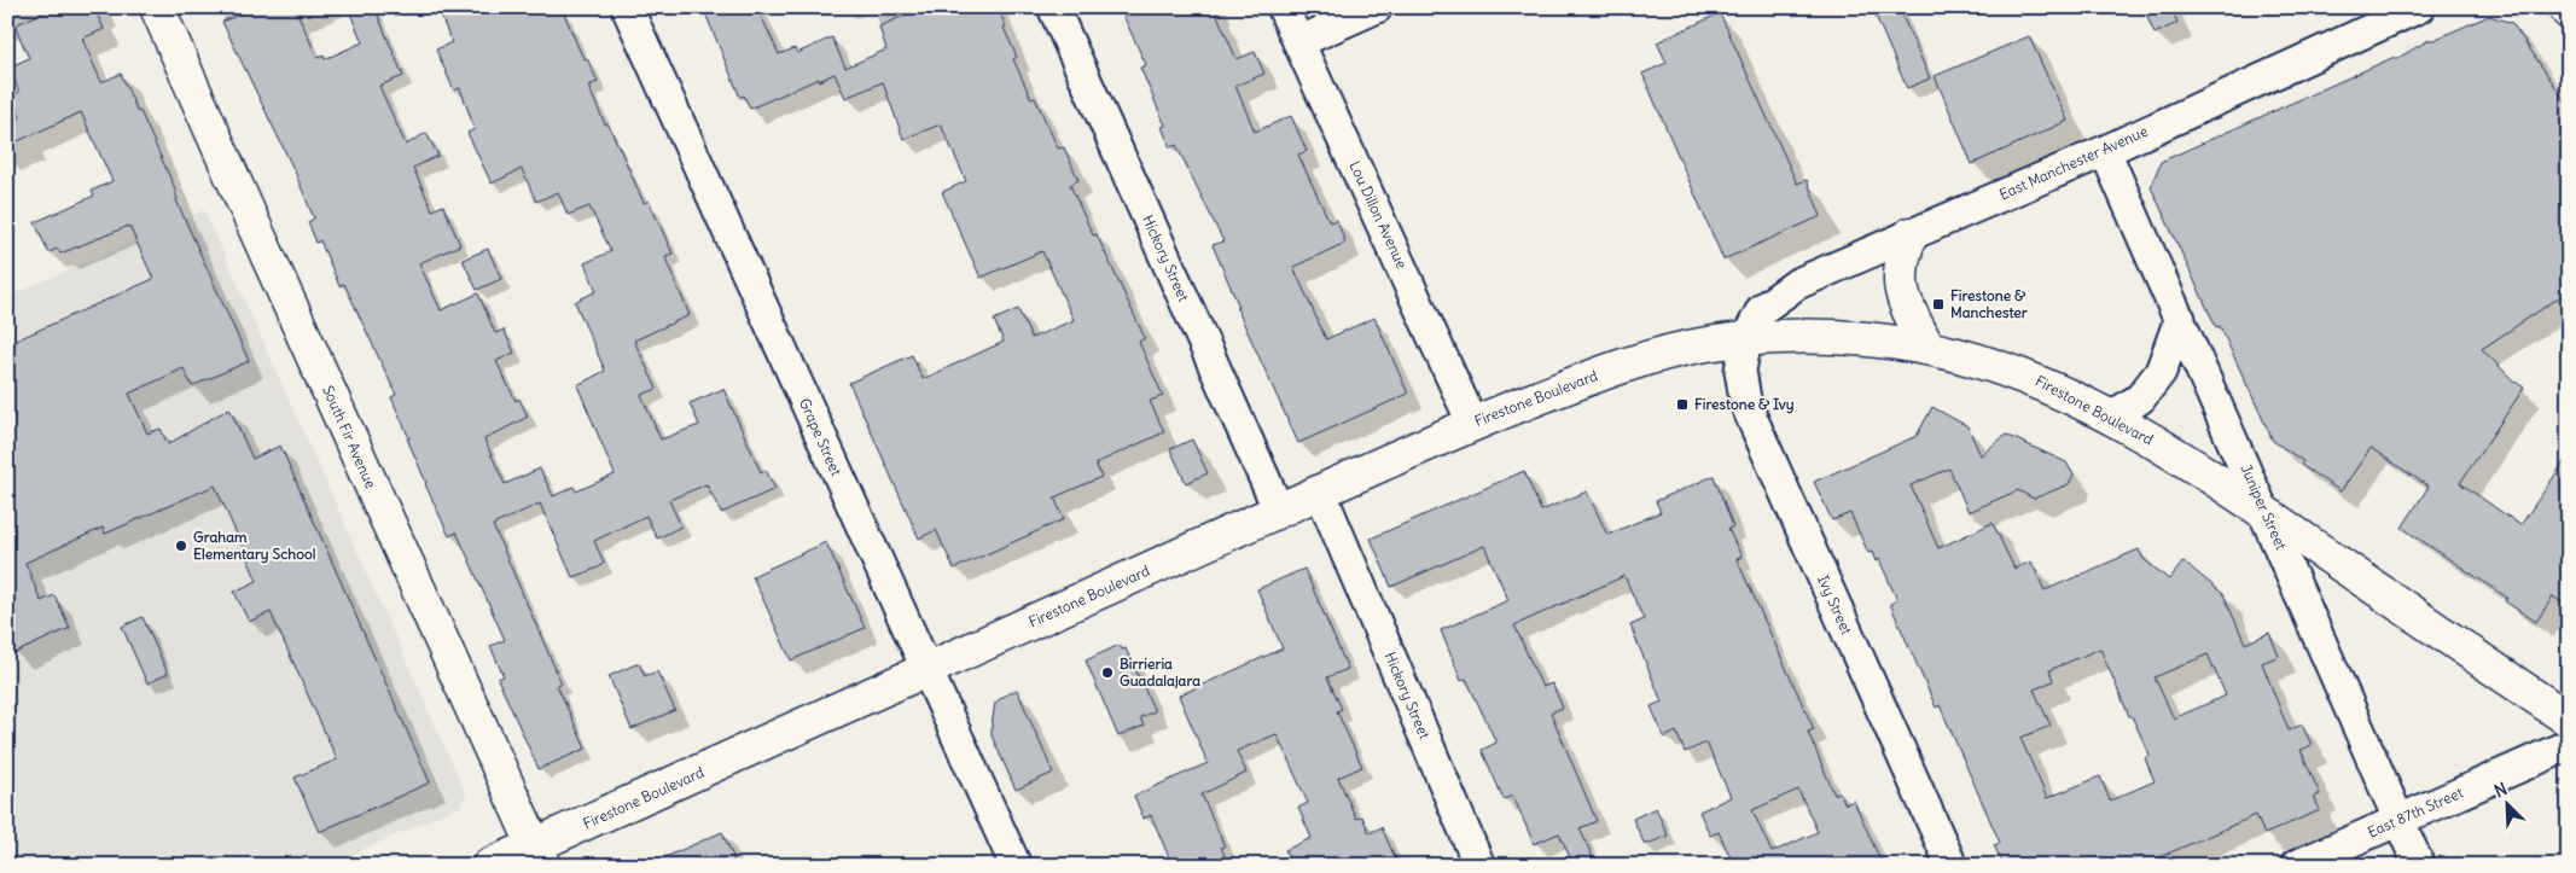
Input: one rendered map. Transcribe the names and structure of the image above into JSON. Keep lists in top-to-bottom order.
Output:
{
  "streets": {
    "main road": ["Firestone Boulevard", "South Fir Avenue"],
    "street": [
      "East Manchester Avenue",
      "Lou Dillon Avenue",
      "Hickory Street",
      "Grape Street",
      "Juniper Street",
      "Ivy Street",
      "East 87th Street"
    ]
  },
  "crossings": [
    ["East Manchester Avenue", "Firestone Boulevard"],
    ["East Manchester Avenue", "Juniper Street"],
    ["East Manchester Avenue", "Ivy Street"],
    ["Lou Dillon Avenue", "Firestone Boulevard"],
    ["Hickory Street", "Firestone Boulevard"],
    ["Firestone Boulevard", "South Fir Avenue"],
    ["Firestone Boulevard", "Grape Street"],
    ["Firestone Boulevard", "Juniper Street"],
    ["Firestone Boulevard", "Ivy Street"],
    ["Juniper Street", "East 87th Street"]
  ],
  "places": {
    "transit": ["Firestone & Manchester", "Firestone & Ivy"],
    "other": ["Graham Elementary School", "Birrieria Guadalajara"]
  },
  "north": "top left"
}
